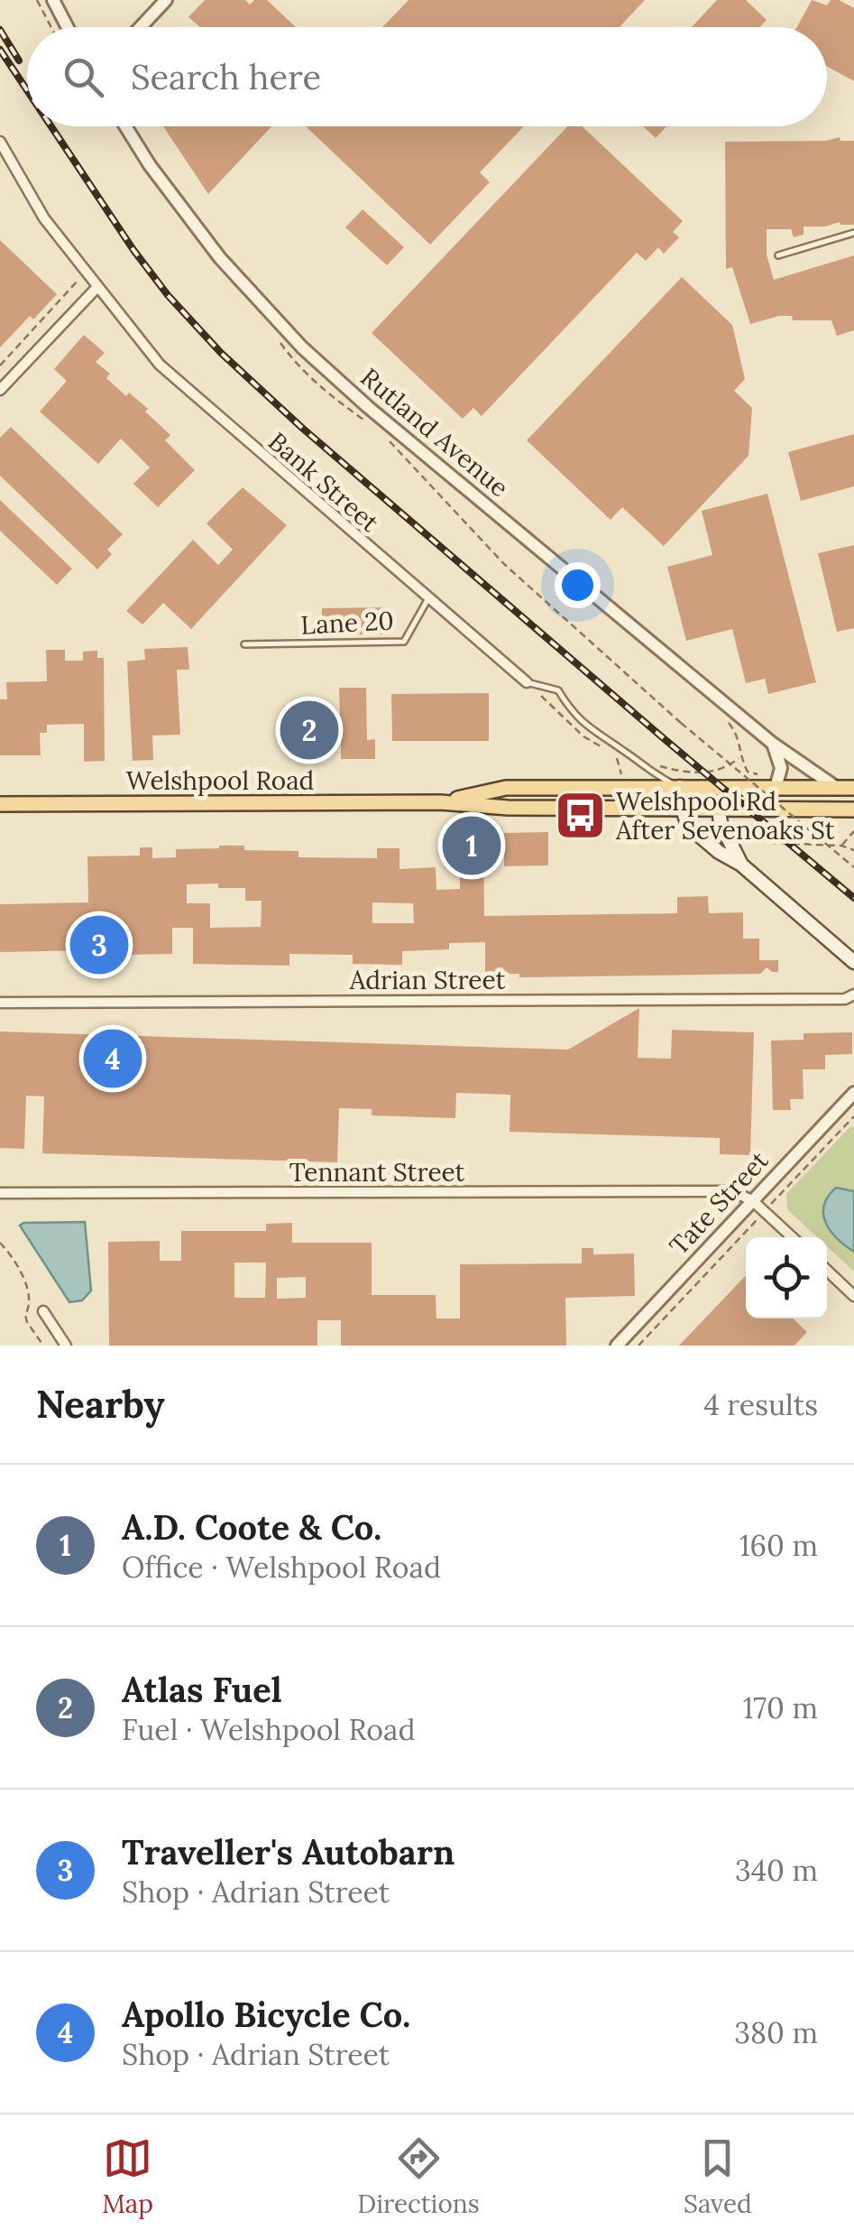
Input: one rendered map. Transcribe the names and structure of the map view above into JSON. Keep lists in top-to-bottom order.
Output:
{
  "streets": {
    "main road": ["Welshpool Road"],
    "street": [
      "Rutland Avenue",
      "Bank Street",
      "Adrian Street",
      "Tennant Street",
      "Tate Street"
    ],
    "lane": ["Lane 20"]
  },
  "crossings": [
    ["Rutland Avenue", "Welshpool Road"],
    ["Bank Street", "Lane 20"],
    ["Bank Street", "Welshpool Road"],
    ["Tennant Street", "Tate Street"]
  ],
  "places": {
    "bus stop": ["Welshpool Rd After Sevenoaks St"]
  },
  "page": {
    "search": "Search here",
    "pins": [
      "2",
      "1",
      "3",
      "4"
    ],
    "heading": ["Nearby", "4 results"],
    "list": [
      {
        "mark": "1",
        "name": "A.D. Coote & Co.",
        "note": "Office · Welshpool Road",
        "value": "160 m"
      },
      {
        "mark": "2",
        "name": "Atlas Fuel",
        "note": "Fuel · Welshpool Road",
        "value": "170 m"
      },
      {
        "mark": "3",
        "name": "Traveller's Autobarn",
        "note": "Shop · Adrian Street",
        "value": "340 m"
      },
      {
        "mark": "4",
        "name": "Apollo Bicycle Co.",
        "note": "Shop · Adrian Street",
        "value": "380 m"
      }
    ],
    "nav": ["Map", "Directions", "Saved"]
  }
}
